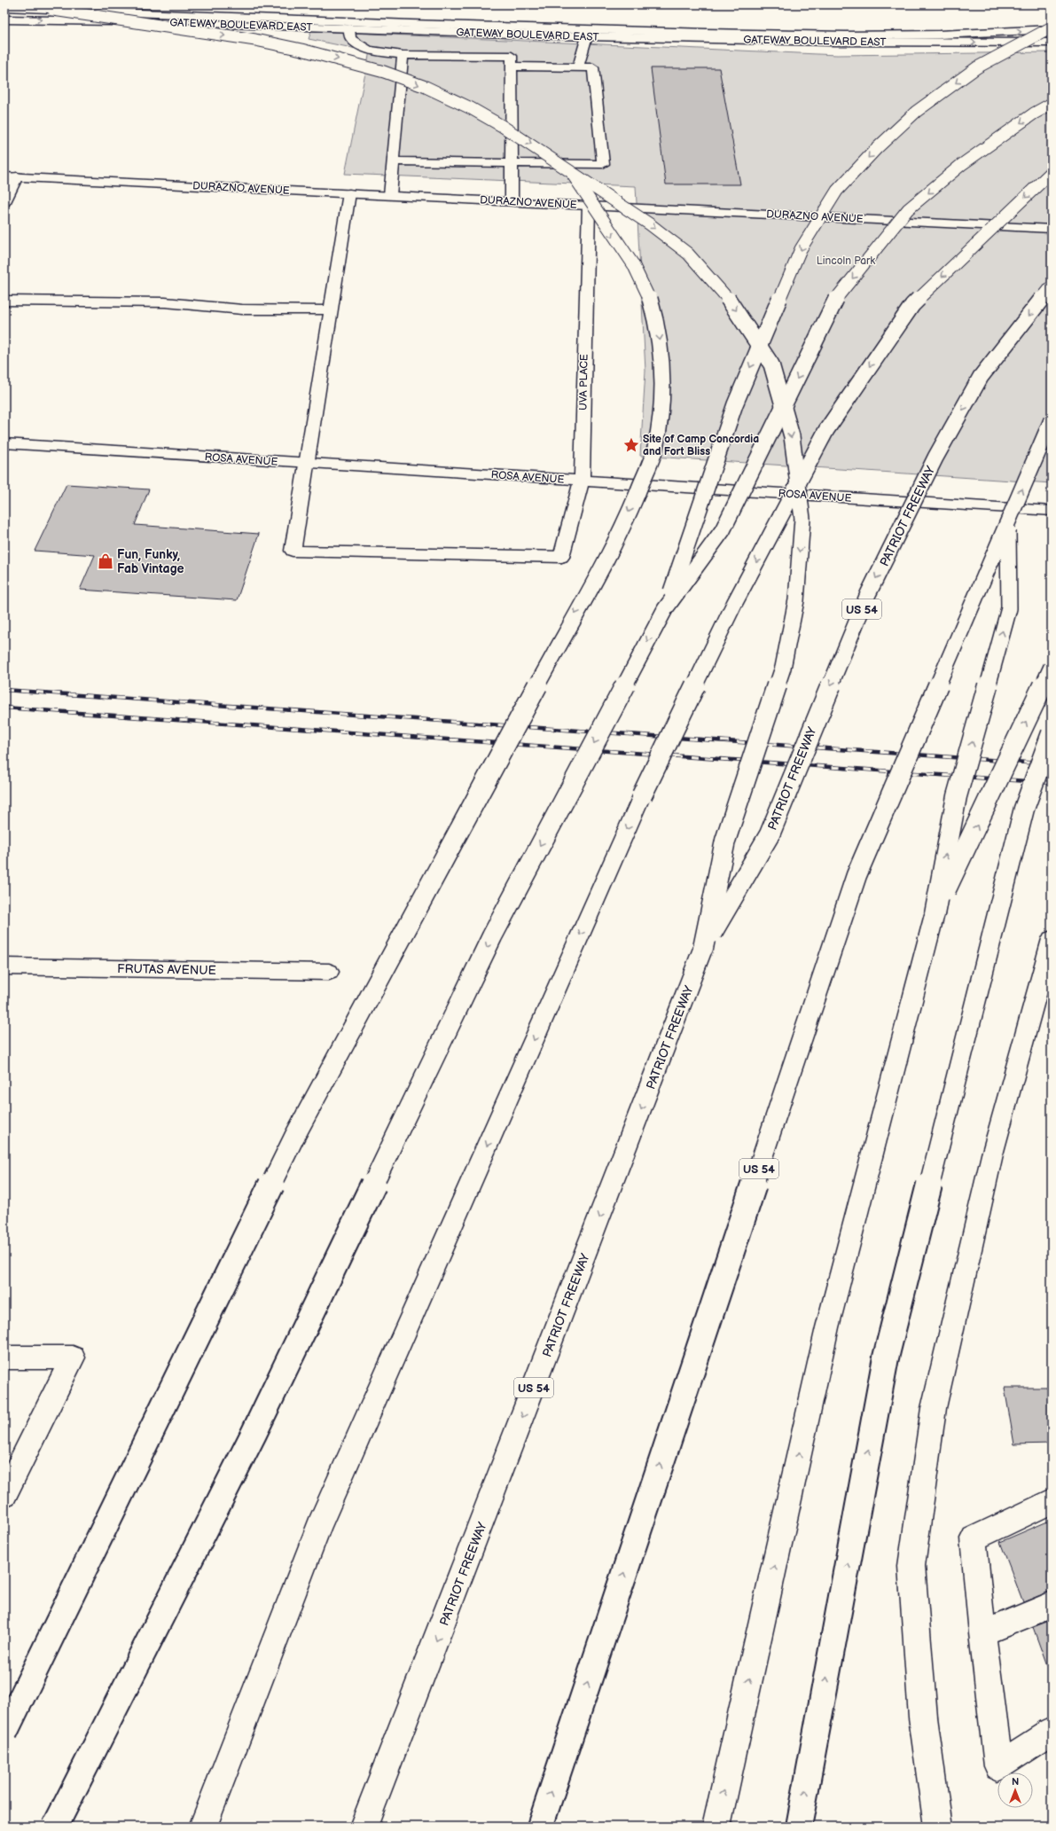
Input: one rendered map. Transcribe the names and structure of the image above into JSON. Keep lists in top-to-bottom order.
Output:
{
  "streets": {
    "main road": [
      "GATEWAY BOULEVARD EAST",
      "DURAZNO AVENUE",
      "UVA PLACE",
      "ROSA AVENUE",
      "PATRIOT FREEWAY",
      "US 54",
      "FRUTAS AVENUE"
    ]
  },
  "crossings": [
    ["DURAZNO AVENUE", "UVA PLACE"],
    ["UVA PLACE", "ROSA AVENUE"]
  ],
  "parks": ["Lincoln Park"],
  "places": {
    "place": ["Site of Camp Concordia and Fort Bliss"],
    "shop": ["Fun, Funky, Fab Vintage"]
  },
  "north": "top"
}
